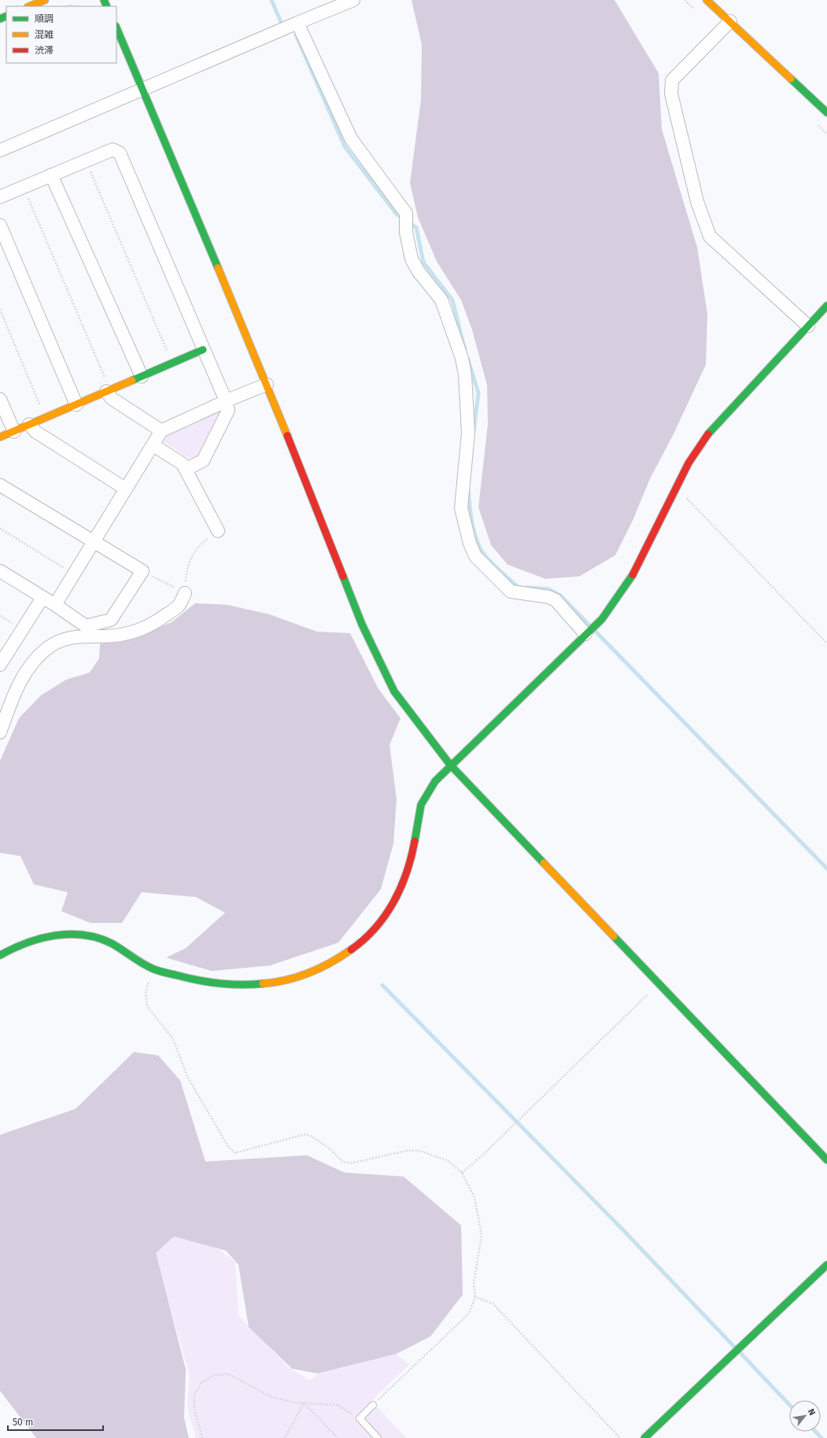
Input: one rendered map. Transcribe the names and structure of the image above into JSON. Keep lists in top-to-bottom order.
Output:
{
  "legend": ["順調", "混雑", "渋滞"],
  "scale_bar": "50 m",
  "north": "top right"
}
